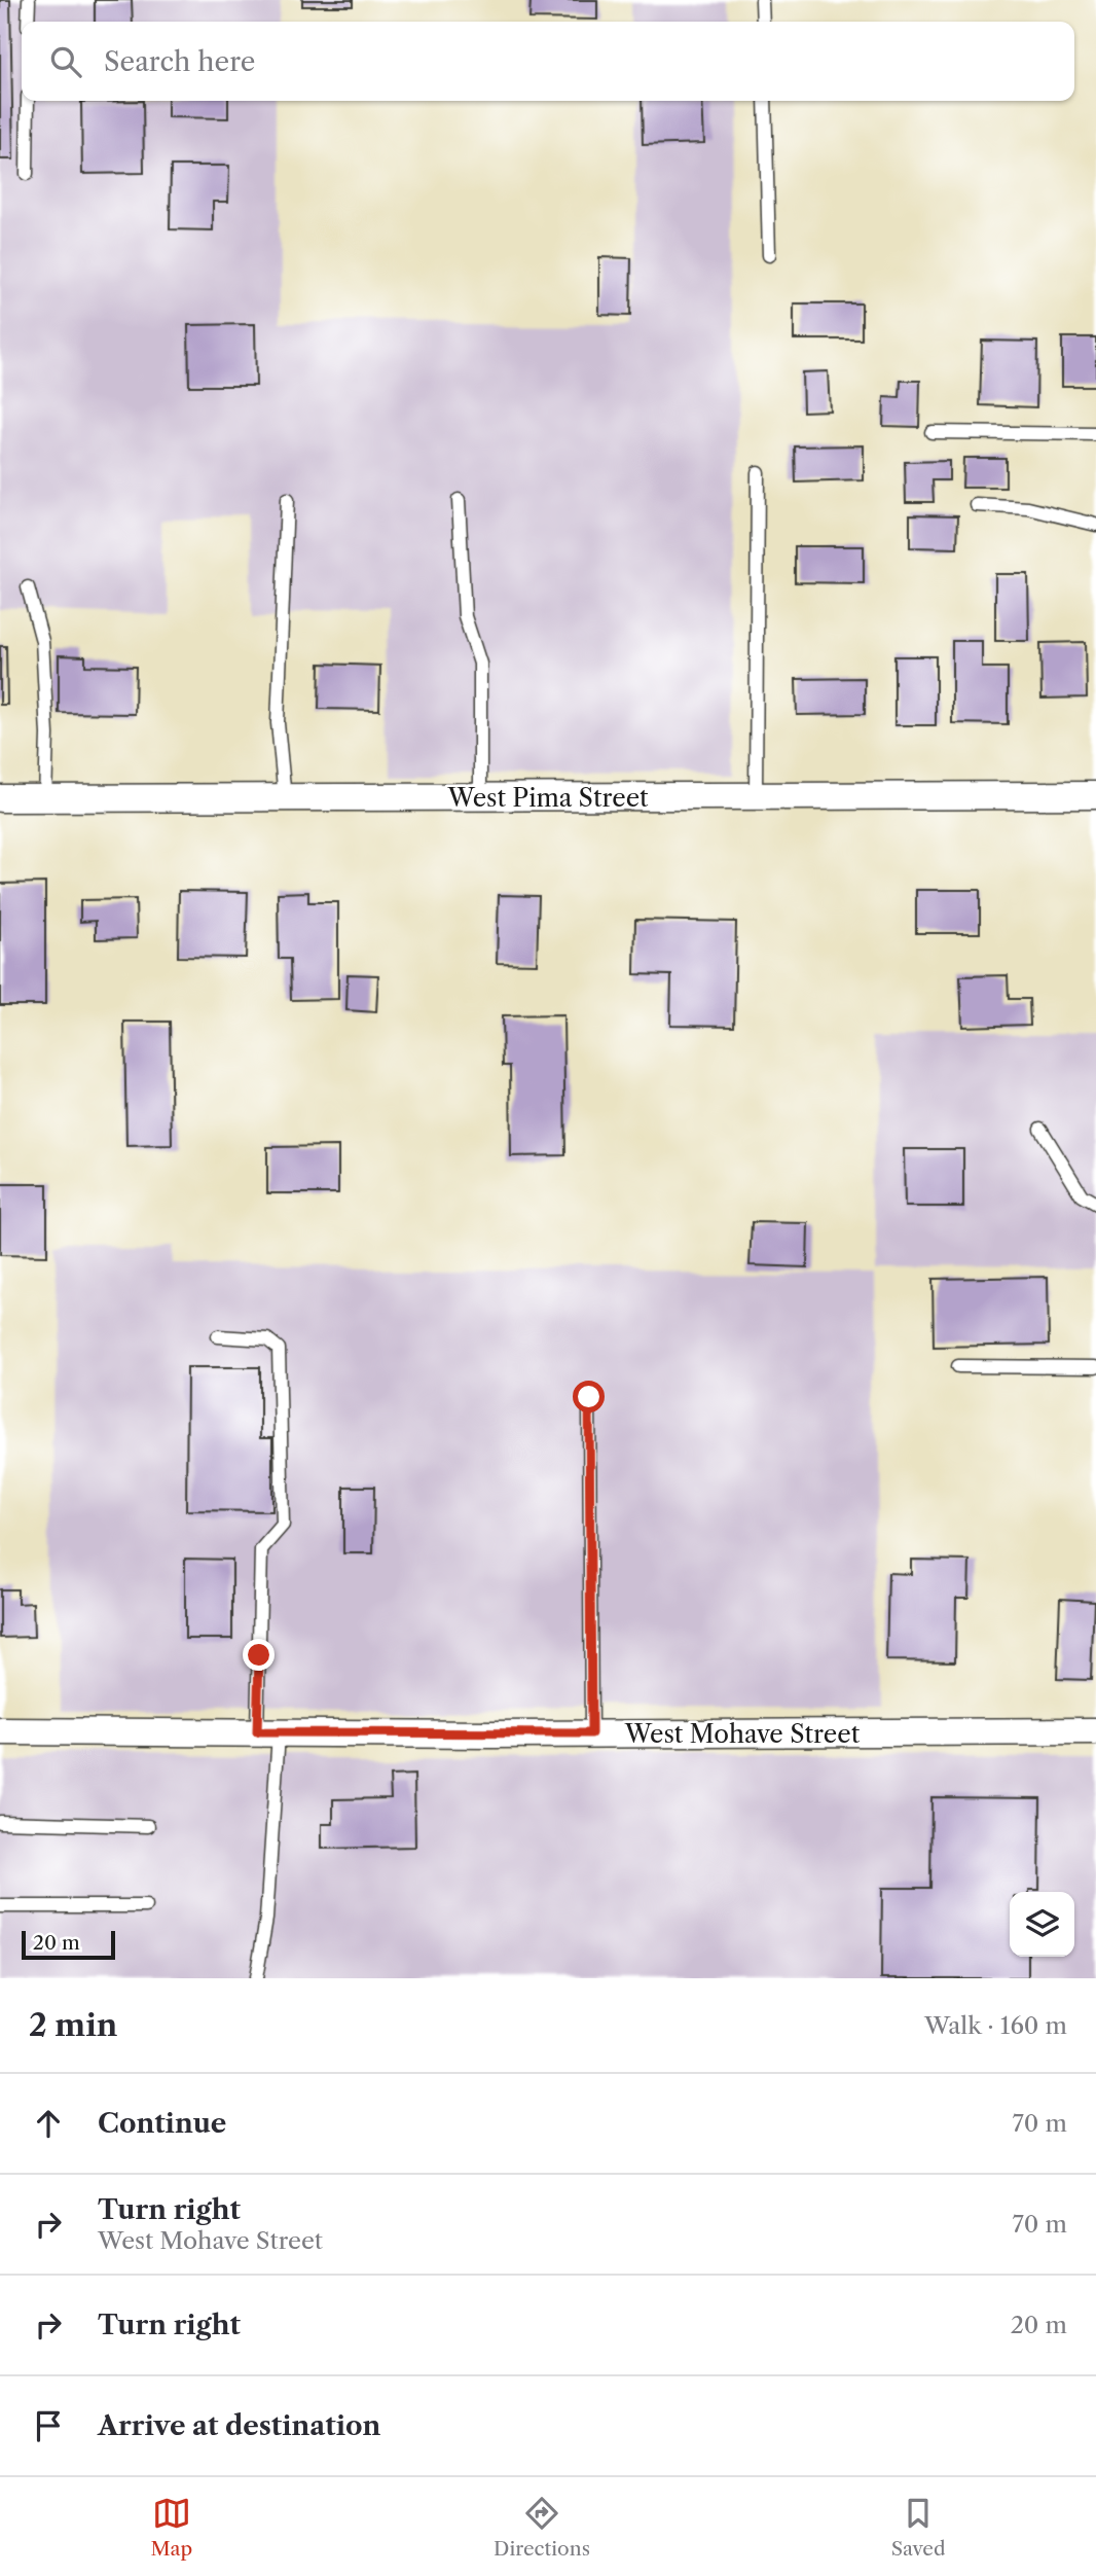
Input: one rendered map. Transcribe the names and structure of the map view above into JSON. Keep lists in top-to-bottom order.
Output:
{
  "streets": {
    "street": ["West Pima Street", "West Mohave Street"]
  },
  "scale_bar": "20 m",
  "page": {
    "search": "Search here",
    "scale": "20 m",
    "heading": ["2 min", "Walk · 160 m"],
    "list": [
      ["Continue", "70 m"],
      ["Turn right", "West Mohave Street", "70 m"],
      ["Turn right", "20 m"],
      "Arrive at destination"
    ],
    "nav": ["Map", "Directions", "Saved"]
  }
}
